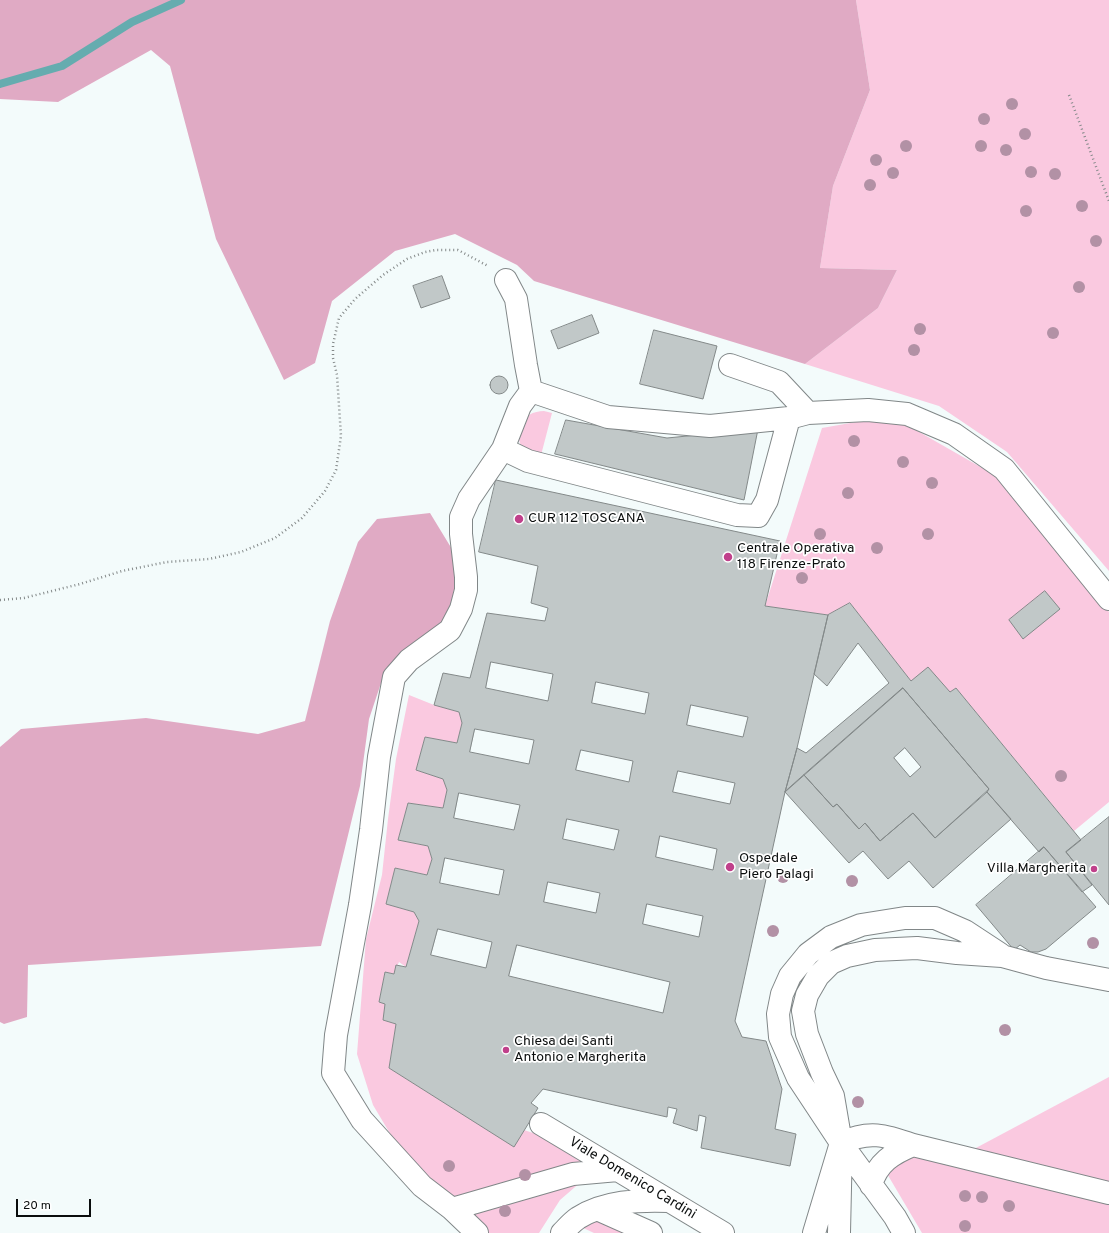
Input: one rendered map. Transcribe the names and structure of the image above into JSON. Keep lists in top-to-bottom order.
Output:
{
  "streets": {
    "lane": ["Viale Domenico Cardini"]
  },
  "places": [
    "CUR 112 TOSCANA",
    "Centrale Operativa 118 Firenze-Prato",
    "Ospedale Piero Palagi",
    "Villa Margherita",
    "Chiesa dei Santi Antonio e Margherita"
  ],
  "scale_bar": "20 m"
}
